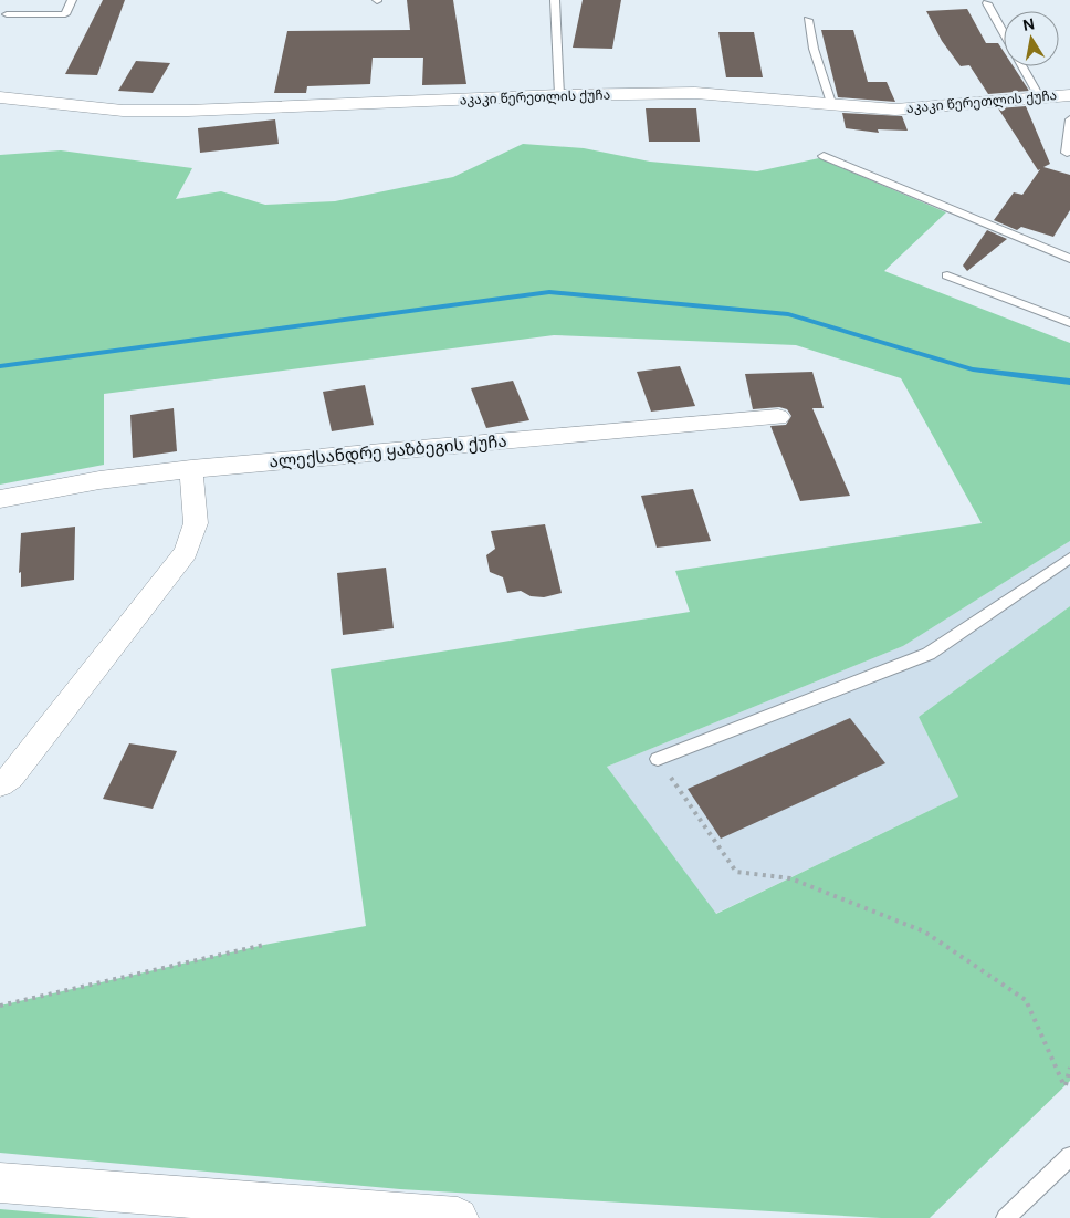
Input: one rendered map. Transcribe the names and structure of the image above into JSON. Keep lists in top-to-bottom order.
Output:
{
  "streets": {
    "street": ["აკაკი წერეთლის ქუჩა", "ალექსანდრე ყაზბეგის ქუჩა"]
  },
  "north": "top"
}
